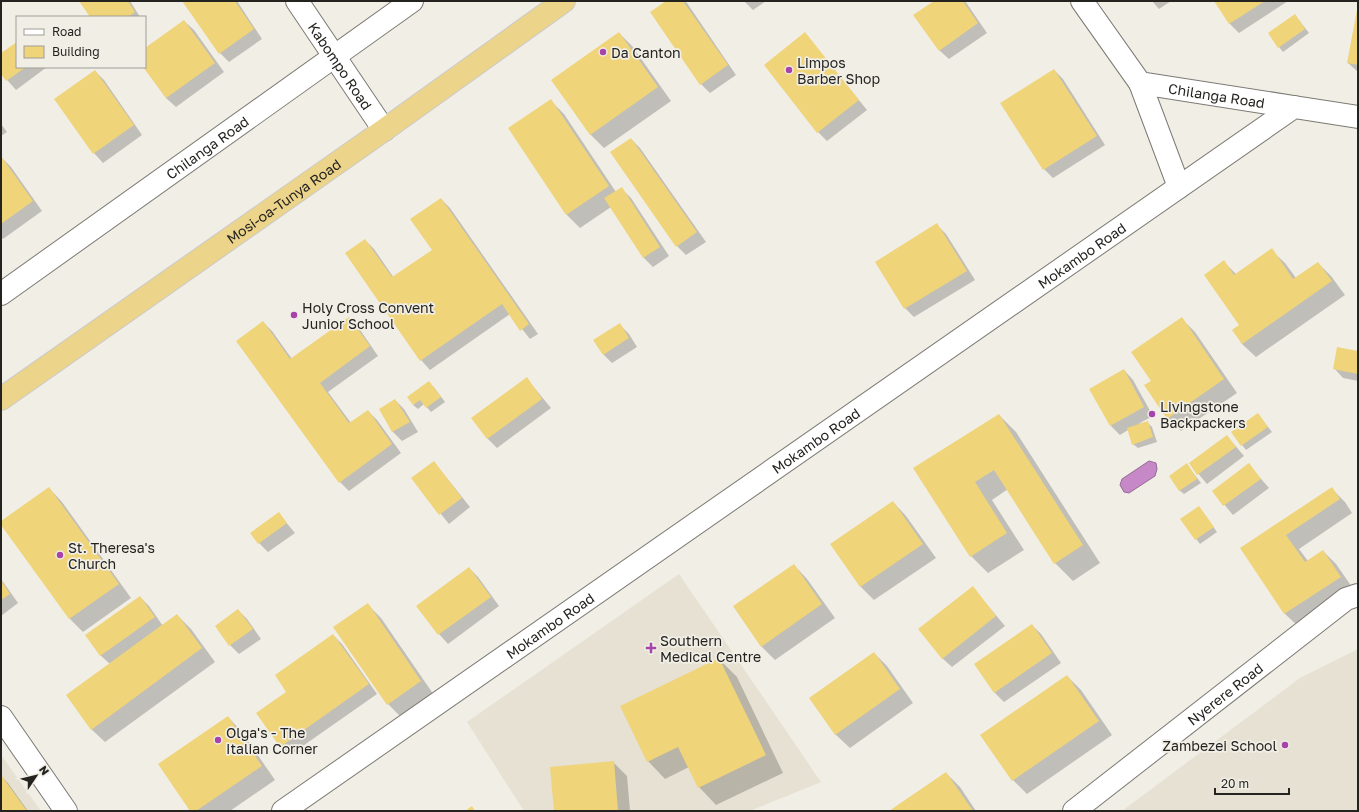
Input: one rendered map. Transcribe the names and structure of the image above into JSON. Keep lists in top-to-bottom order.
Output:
{
  "streets": {
    "highway": ["Mosi-oa-Tunya Road"],
    "street": [
      "Kabompo Road",
      "Chilanga Road",
      "Mokambo Road",
      "Nyerere Road"
    ]
  },
  "crossings": [
    ["Kabompo Road", "Chilanga Road"],
    ["Kabompo Road", "Mosi-oa-Tunya Road"],
    ["Chilanga Road", "Mokambo Road"]
  ],
  "places": {
    "other": [
      "Da Canton",
      "Limpos Barber Shop",
      "Holy Cross Convent Junior School",
      "Livingstone Backpackers",
      "St. Theresa's Church",
      "Olga's - The Italian Corner",
      "Zambezei School"
    ],
    "health": ["Southern Medical Centre"]
  },
  "legend": ["Road", "Building"],
  "scale_bar": "20 m",
  "north": "top right"
}
